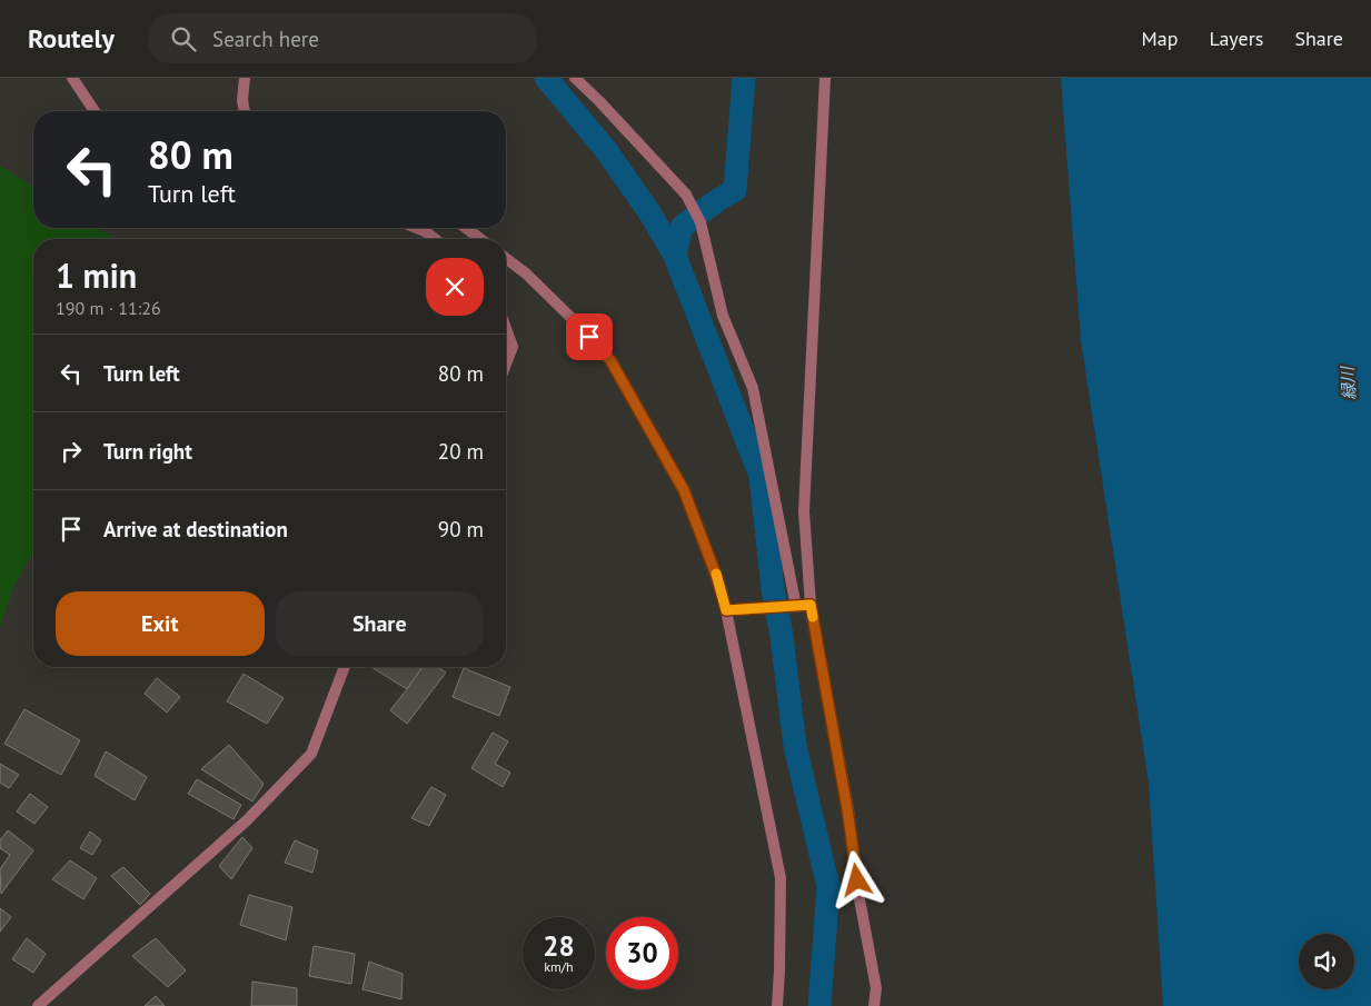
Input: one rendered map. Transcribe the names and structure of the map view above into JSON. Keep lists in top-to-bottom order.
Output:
{
  "water": ["緑川"],
  "page": {
    "header": "Routely",
    "search": "Search here",
    "nav": ["Map", "Layers", "Share"],
    "turn": ["80 m", "Turn left"],
    "heading": ["1 min", "190 m · 11:26"],
    "list": [
      {
        "name": "Turn left",
        "value": "80 m"
      },
      {
        "name": "Turn right",
        "value": "20 m"
      },
      {
        "name": "Arrive at destination",
        "value": "90 m"
      }
    ],
    "buttons": ["Exit", "Share"],
    "speed": "28 km/h",
    "limit": "30"
  }
}
